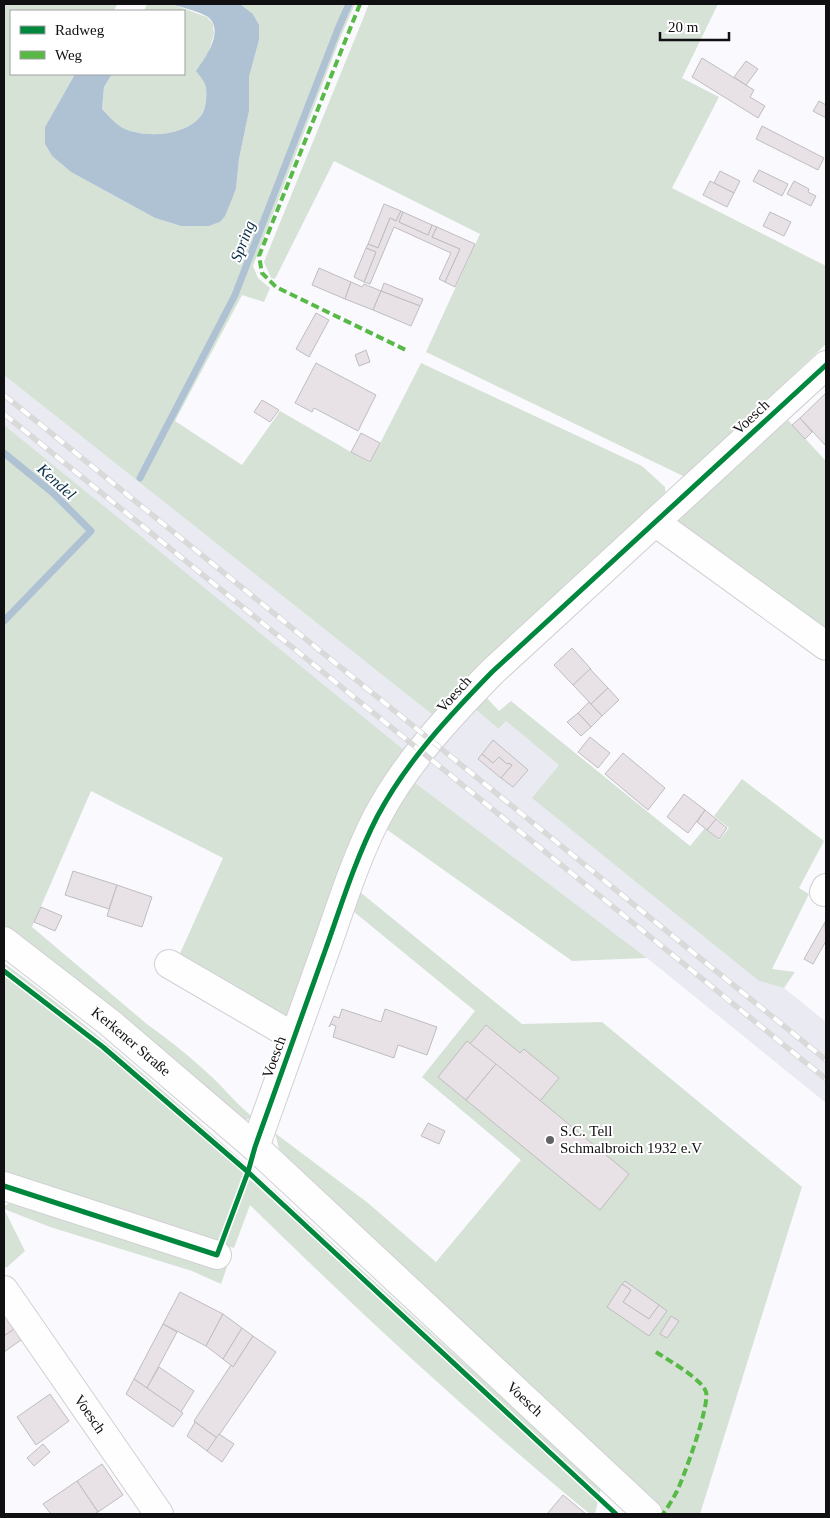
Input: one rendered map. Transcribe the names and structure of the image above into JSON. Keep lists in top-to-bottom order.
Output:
{
  "streets": {
    "street": ["Voesch", "Kerkener Straße"]
  },
  "crossings": [
    ["Voesch", "Kerkener Straße"]
  ],
  "water": ["Spring", "Kendel"],
  "places": ["S.C. Tell Schmalbroich 1932 e.V"],
  "legend": ["Radweg", "Weg"],
  "scale_bar": "20 m"
}
